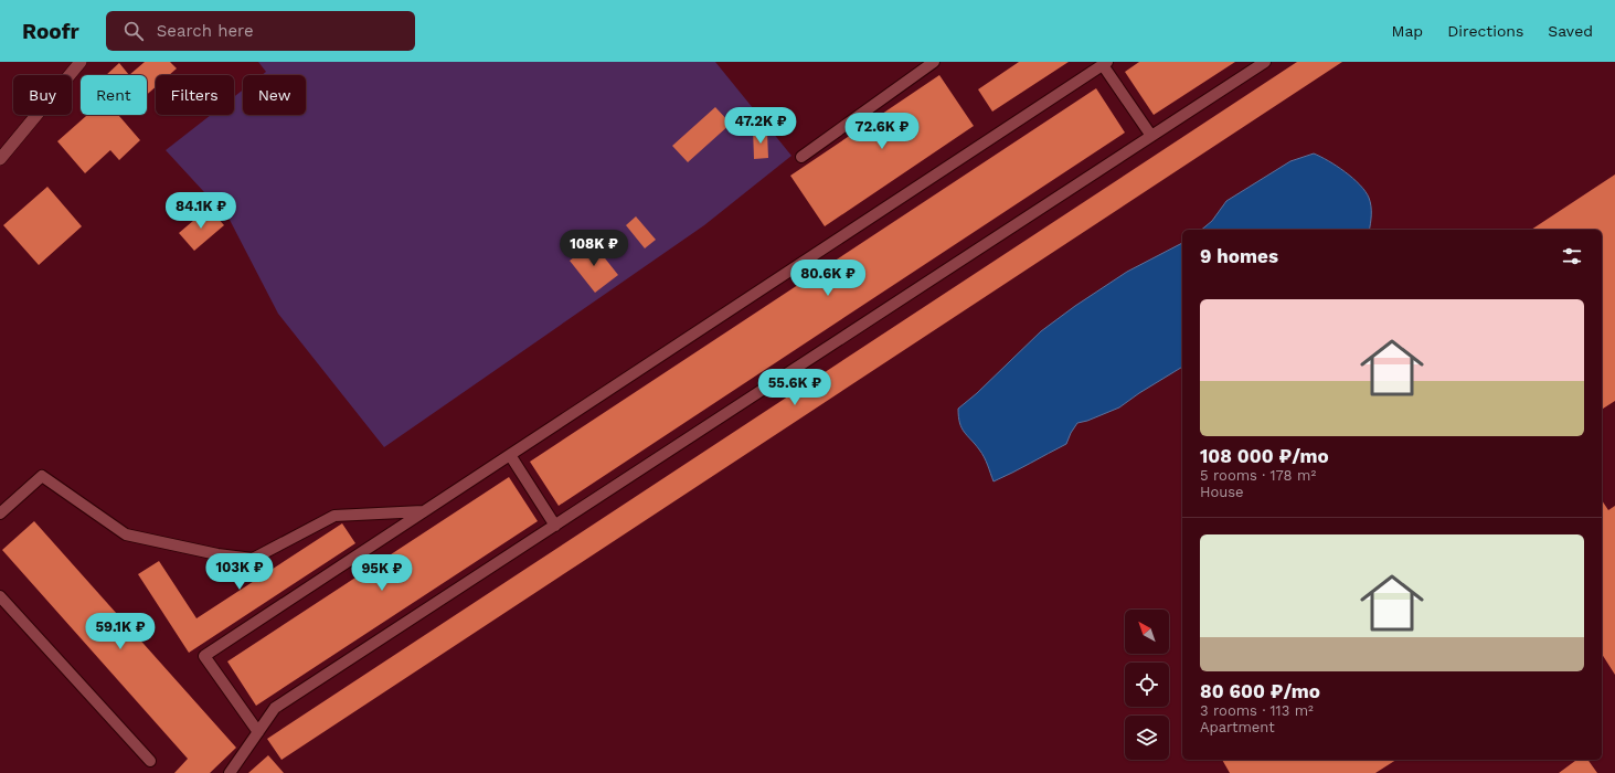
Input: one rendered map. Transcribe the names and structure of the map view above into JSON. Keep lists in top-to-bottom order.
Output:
{
  "north": "top left",
  "page": {
    "header": "Roofr",
    "search": "Search here",
    "nav": ["Map", "Directions", "Saved"],
    "chip": [
      "Buy",
      "Rent",
      "Filters",
      "New"
    ],
    "price": [
      "47.2K ₽",
      "72.6K ₽",
      "84.1K ₽",
      "108K ₽",
      "80.6K ₽",
      "55.6K ₽",
      "103K ₽",
      "95K ₽",
      "59.1K ₽"
    ],
    "heading": "9 homes",
    "list": [
      {
        "name": "108 000 ₽/mo",
        "note": "5 rooms · 178 m² · House"
      },
      {
        "name": "80 600 ₽/mo",
        "note": "3 rooms · 113 m² · Apartment"
      }
    ]
  }
}
